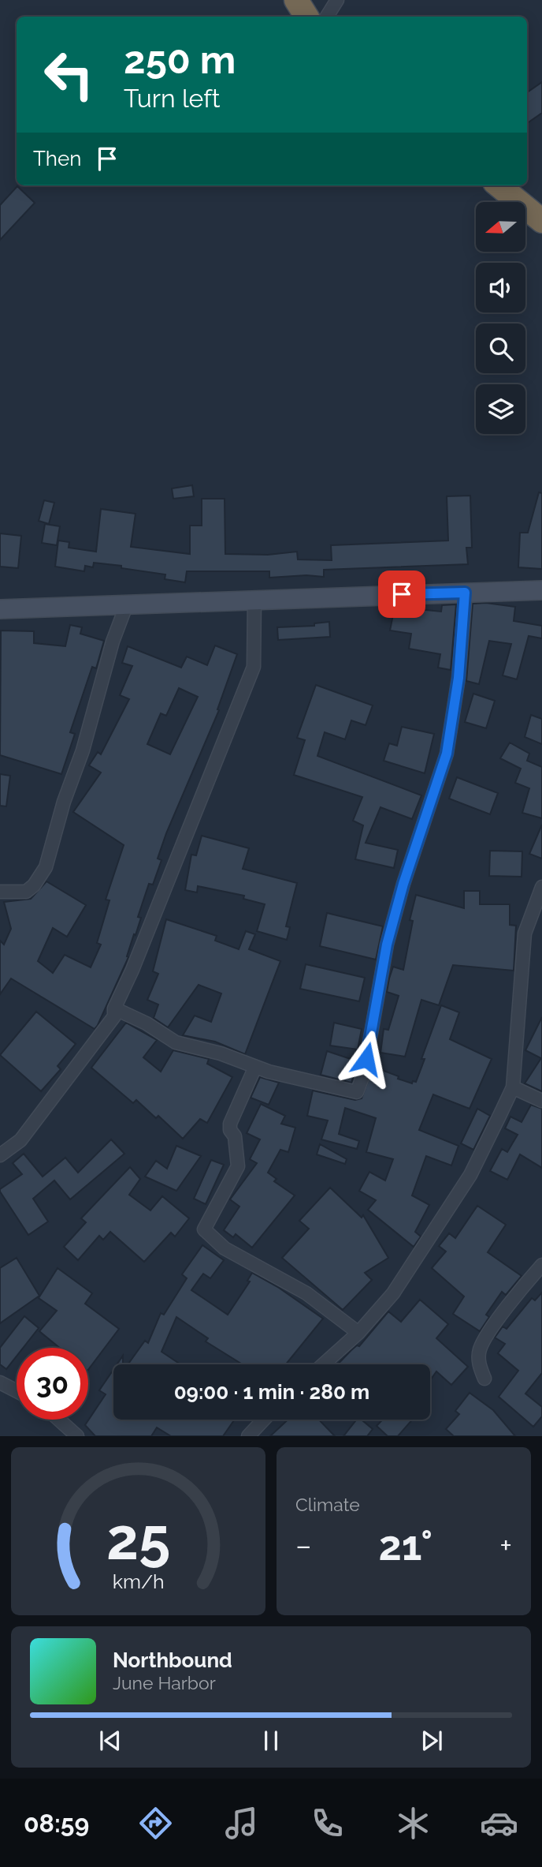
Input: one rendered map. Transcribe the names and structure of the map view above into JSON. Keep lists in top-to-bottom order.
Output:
{
  "north": "left",
  "page": {
    "turn": ["250 m", "Turn left"],
    "then": "Then",
    "limit": "30",
    "trip": "09:00 · 1 min · 280 m",
    "tile": "Climate",
    "heat": ["−", "21°", "+"],
    "song": ["Northbound", "June Harbor"],
    "tabs": "08:59",
    "gauge": ["25", "km/h"]
  }
}
